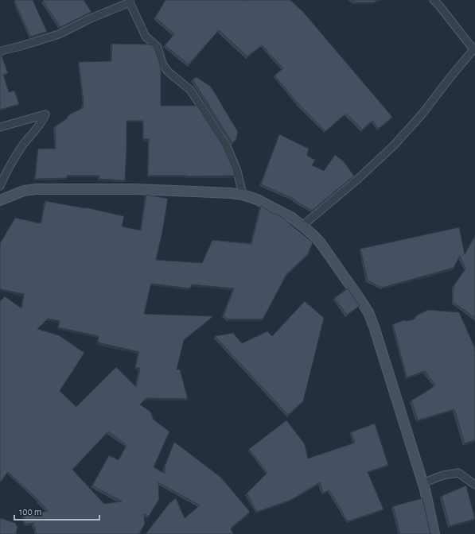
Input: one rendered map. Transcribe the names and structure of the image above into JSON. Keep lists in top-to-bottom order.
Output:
{
  "scale_bar": "100 m"
}
